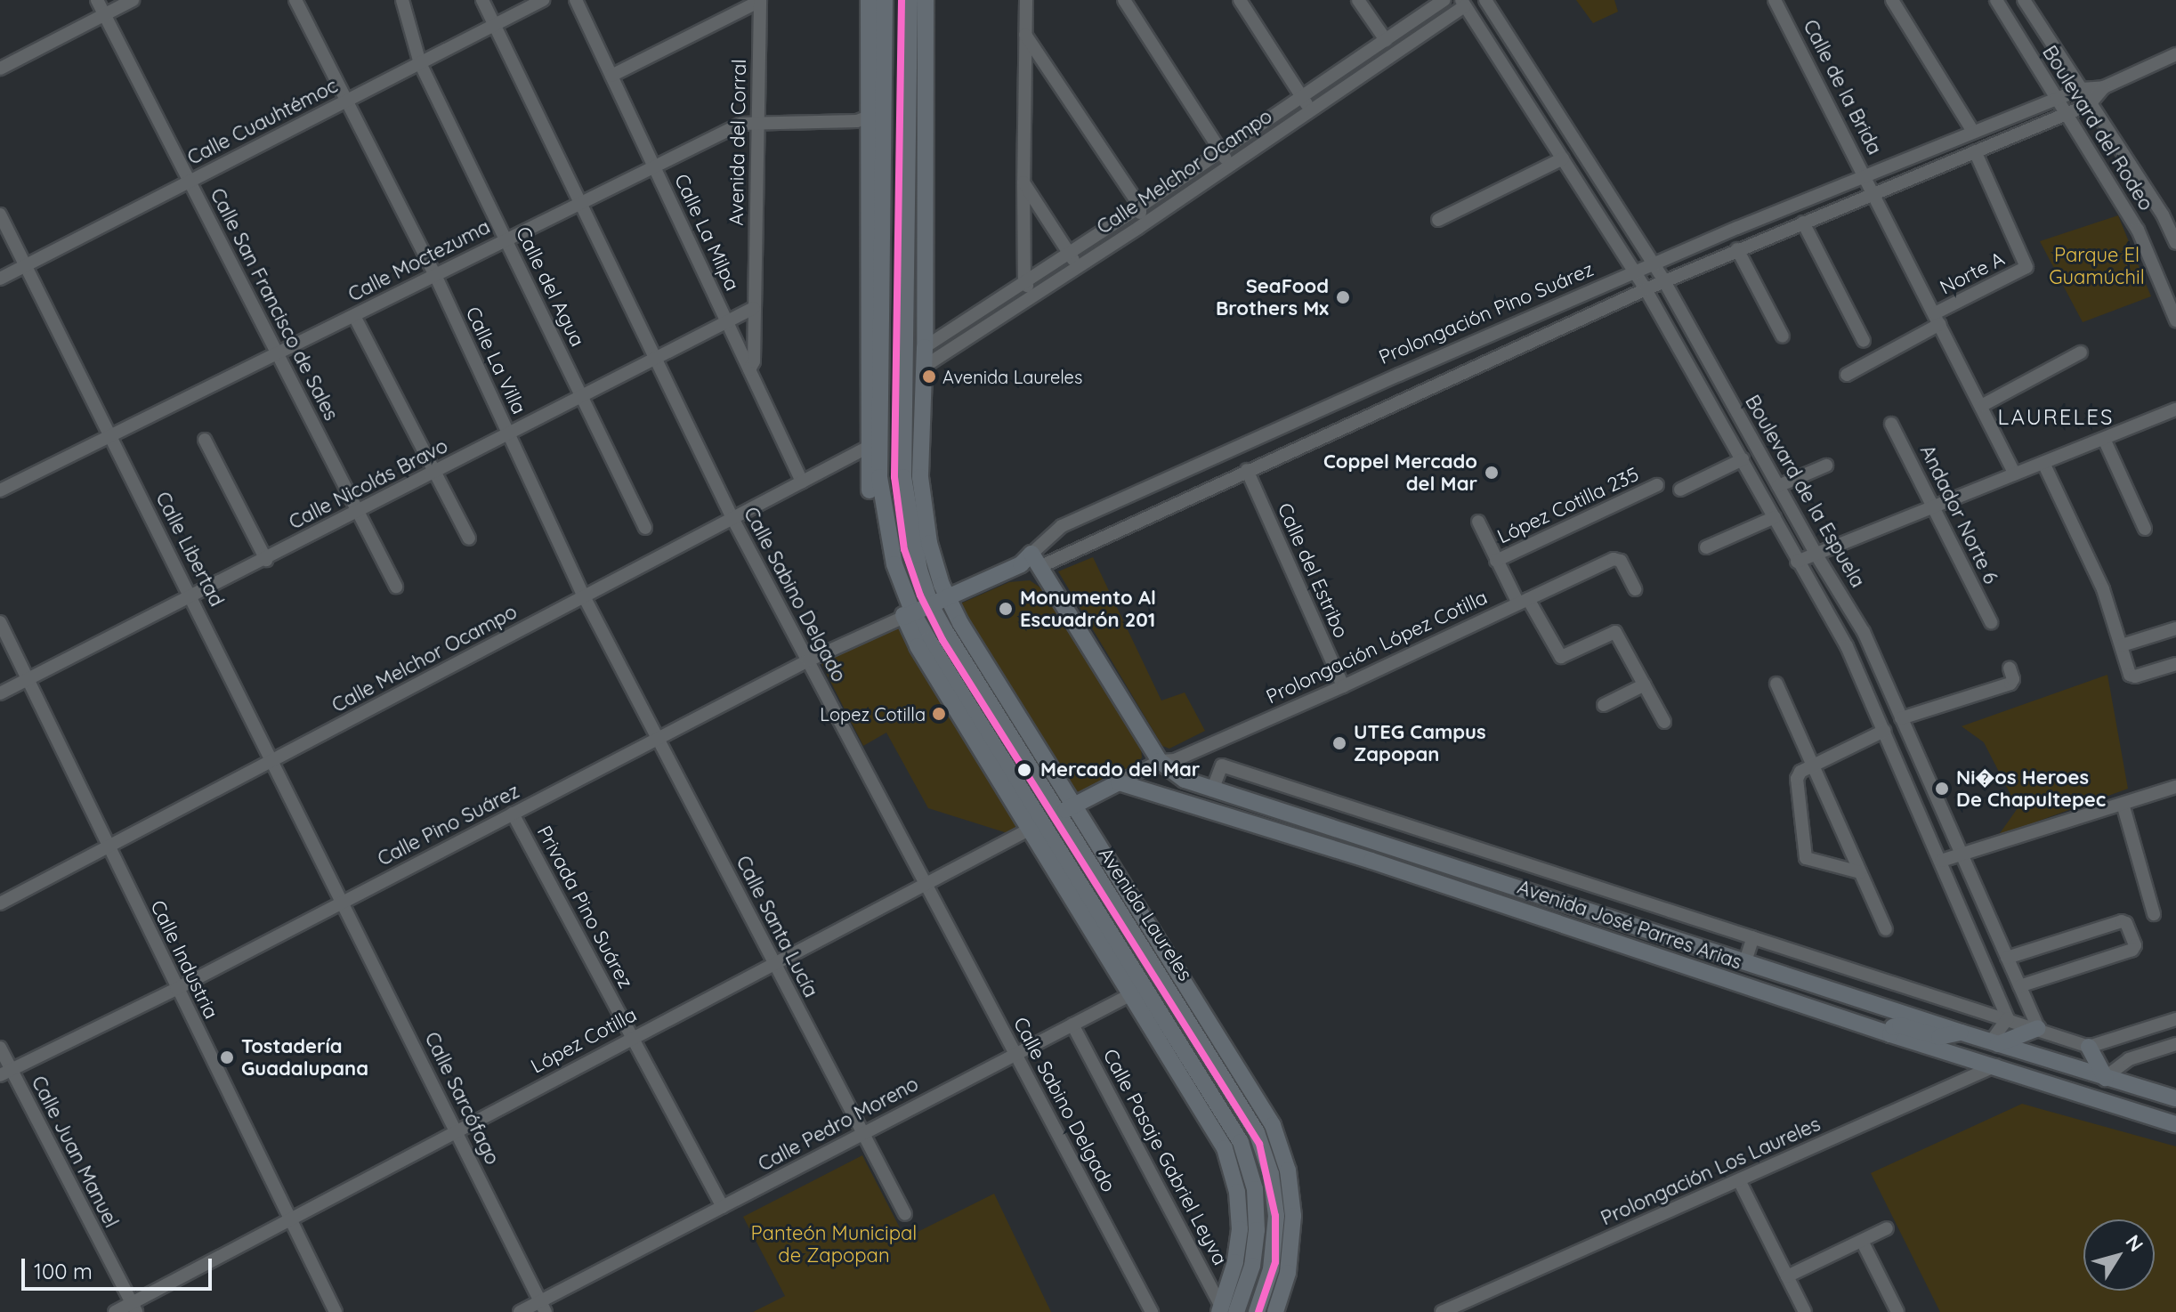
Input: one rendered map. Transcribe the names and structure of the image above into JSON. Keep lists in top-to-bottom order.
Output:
{
  "streets": {
    "main road": [
      "Prolongación Pino Suárez",
      "Avenida Laureles",
      "Avenida José Parres Arias",
      "López Cotilla"
    ],
    "street": [
      "Calle de la Brida",
      "Calle Cuauhtémoc",
      "Boulevard del Rodeo",
      "Avenida del Corral",
      "Calle Melchor Ocampo",
      "Calle La Milpa",
      "Calle Moctezuma",
      "Norte A",
      "Calle del Agua",
      "Calle San Francisco de Sales",
      "Calle La Villa",
      "Calle Nicolás Bravo",
      "Boulevard de la Espuela",
      "López Cotilla 235",
      "Andador Norte 6",
      "Calle Libertad",
      "Calle del Estribo",
      "Calle Sabino Delgado",
      "Prolongación López Cotilla",
      "Calle Pino Suárez",
      "Privada Pino Suárez",
      "Calle Santa Lucía",
      "Calle Industria",
      "Calle Sarcófago",
      "Calle Pedro Moreno",
      "Calle Juan Manuel",
      "Calle Pasaje Gabriel Leyva",
      "Prolongación Los Laureles"
    ]
  },
  "crossings": [
    ["Calle de la Brida", "Norte A"],
    ["Calle de la Brida", "Prolongación Pino Suárez"],
    ["Calle Cuauhtémoc", "Calle del Agua"],
    ["Calle Cuauhtémoc", "Calle San Francisco de Sales"],
    ["Calle Cuauhtémoc", "Calle La Villa"],
    ["Calle Cuauhtémoc", "Calle Libertad"],
    ["Calle Cuauhtémoc", "Calle Sabino Delgado"],
    ["Boulevard del Rodeo", "Prolongación Pino Suárez"],
    ["Avenida del Corral", "Calle La Milpa"],
    ["Avenida del Corral", "Calle Moctezuma"],
    ["Avenida del Corral", "Calle Nicolás Bravo"],
    ["Calle Melchor Ocampo", "Calle La Milpa"],
    ["Calle Melchor Ocampo", "Calle La Villa"],
    ["Calle Melchor Ocampo", "Boulevard de la Espuela"],
    ["Calle Melchor Ocampo", "Calle Libertad"],
    ["Calle Melchor Ocampo", "Calle Sabino Delgado"],
    ["Calle Melchor Ocampo", "Avenida Laureles"],
    ["Calle Melchor Ocampo", "Calle Industria"],
    ["Calle La Milpa", "Calle Moctezuma"],
    ["Calle La Milpa", "Calle Nicolás Bravo"],
    ["Calle Moctezuma", "Calle del Agua"],
    ["Calle Moctezuma", "Calle San Francisco de Sales"],
    ["Calle Moctezuma", "Calle La Villa"],
    ["Calle Moctezuma", "Calle Libertad"],
    ["Calle Moctezuma", "Calle Sabino Delgado"],
    ["Calle Moctezuma", "Avenida Laureles"],
    ["Norte A", "Prolongación Pino Suárez"],
    ["Calle del Agua", "Calle Nicolás Bravo"],
    ["Calle San Francisco de Sales", "Calle Nicolás Bravo"],
    ["Prolongación Pino Suárez", "Boulevard de la Espuela"],
    ["Prolongación Pino Suárez", "Calle del Estribo"],
    ["Prolongación Pino Suárez", "Calle Pino Suárez"],
    ["Prolongación Pino Suárez", "Avenida Laureles"],
    ["Prolongación Pino Suárez", "Avenida José Parres Arias"],
    ["Calle La Villa", "Calle Nicolás Bravo"],
    ["Calle La Villa", "Calle Pino Suárez"],
    ["Calle La Villa", "Calle Santa Lucía"],
    ["Calle Nicolás Bravo", "Calle Libertad"],
    ["Calle Nicolás Bravo", "Calle Sabino Delgado"],
    ["Calle Nicolás Bravo", "Calle Industria"],
    ["Boulevard de la Espuela", "Avenida José Parres Arias"],
    ["López Cotilla 235", "Prolongación López Cotilla"],
    ["Calle Libertad", "Calle Pino Suárez"],
    ["Calle Libertad", "Calle Sarcófago"],
    ["Calle del Estribo", "Prolongación López Cotilla"],
    ["Calle Sabino Delgado", "Calle Pino Suárez"],
    ["Calle Sabino Delgado", "López Cotilla"],
    ["Calle Sabino Delgado", "Calle Pedro Moreno"],
    ["Prolongación López Cotilla", "Avenida José Parres Arias"],
    ["Calle Pino Suárez", "Privada Pino Suárez"],
    ["Calle Pino Suárez", "Avenida Laureles"],
    ["Calle Pino Suárez", "Calle Santa Lucía"],
    ["Calle Pino Suárez", "Calle Industria"],
    ["Calle Pino Suárez", "Calle Sarcófago"],
    ["Calle Pino Suárez", "Calle Juan Manuel"],
    ["Privada Pino Suárez", "López Cotilla"],
    ["Privada Pino Suárez", "Calle Pedro Moreno"],
    ["Avenida Laureles", "López Cotilla"],
    ["Avenida Laureles", "Calle Pedro Moreno"],
    ["Avenida Laureles", "Calle Pasaje Gabriel Leyva"],
    ["Avenida José Parres Arias", "Prolongación Los Laureles"],
    ["Calle Santa Lucía", "López Cotilla"],
    ["Calle Santa Lucía", "Calle Pedro Moreno"],
    ["Calle Industria", "López Cotilla"],
    ["López Cotilla", "Calle Sarcófago"],
    ["López Cotilla", "Calle Juan Manuel"],
    ["Calle Sarcófago", "Calle Pedro Moreno"],
    ["Calle Pedro Moreno", "Calle Pasaje Gabriel Leyva"]
  ],
  "districts": ["LAURELES"],
  "parks": ["Parque El Guamúchil", "Panteón Municipal de Zapopan"],
  "places": [
    "SeaFood Brothers Mx",
    "Avenida Laureles",
    "Coppel Mercado del Mar",
    "Monumento Al Escuadrón 201",
    "Lopez Cotilla",
    "UTEG Campus Zapopan",
    "Mercado del Mar",
    "Ni�os Heroes De Chapultepec",
    "Tostadería Guadalupana"
  ],
  "scale_bar": "100 m",
  "north": "top right"
}
